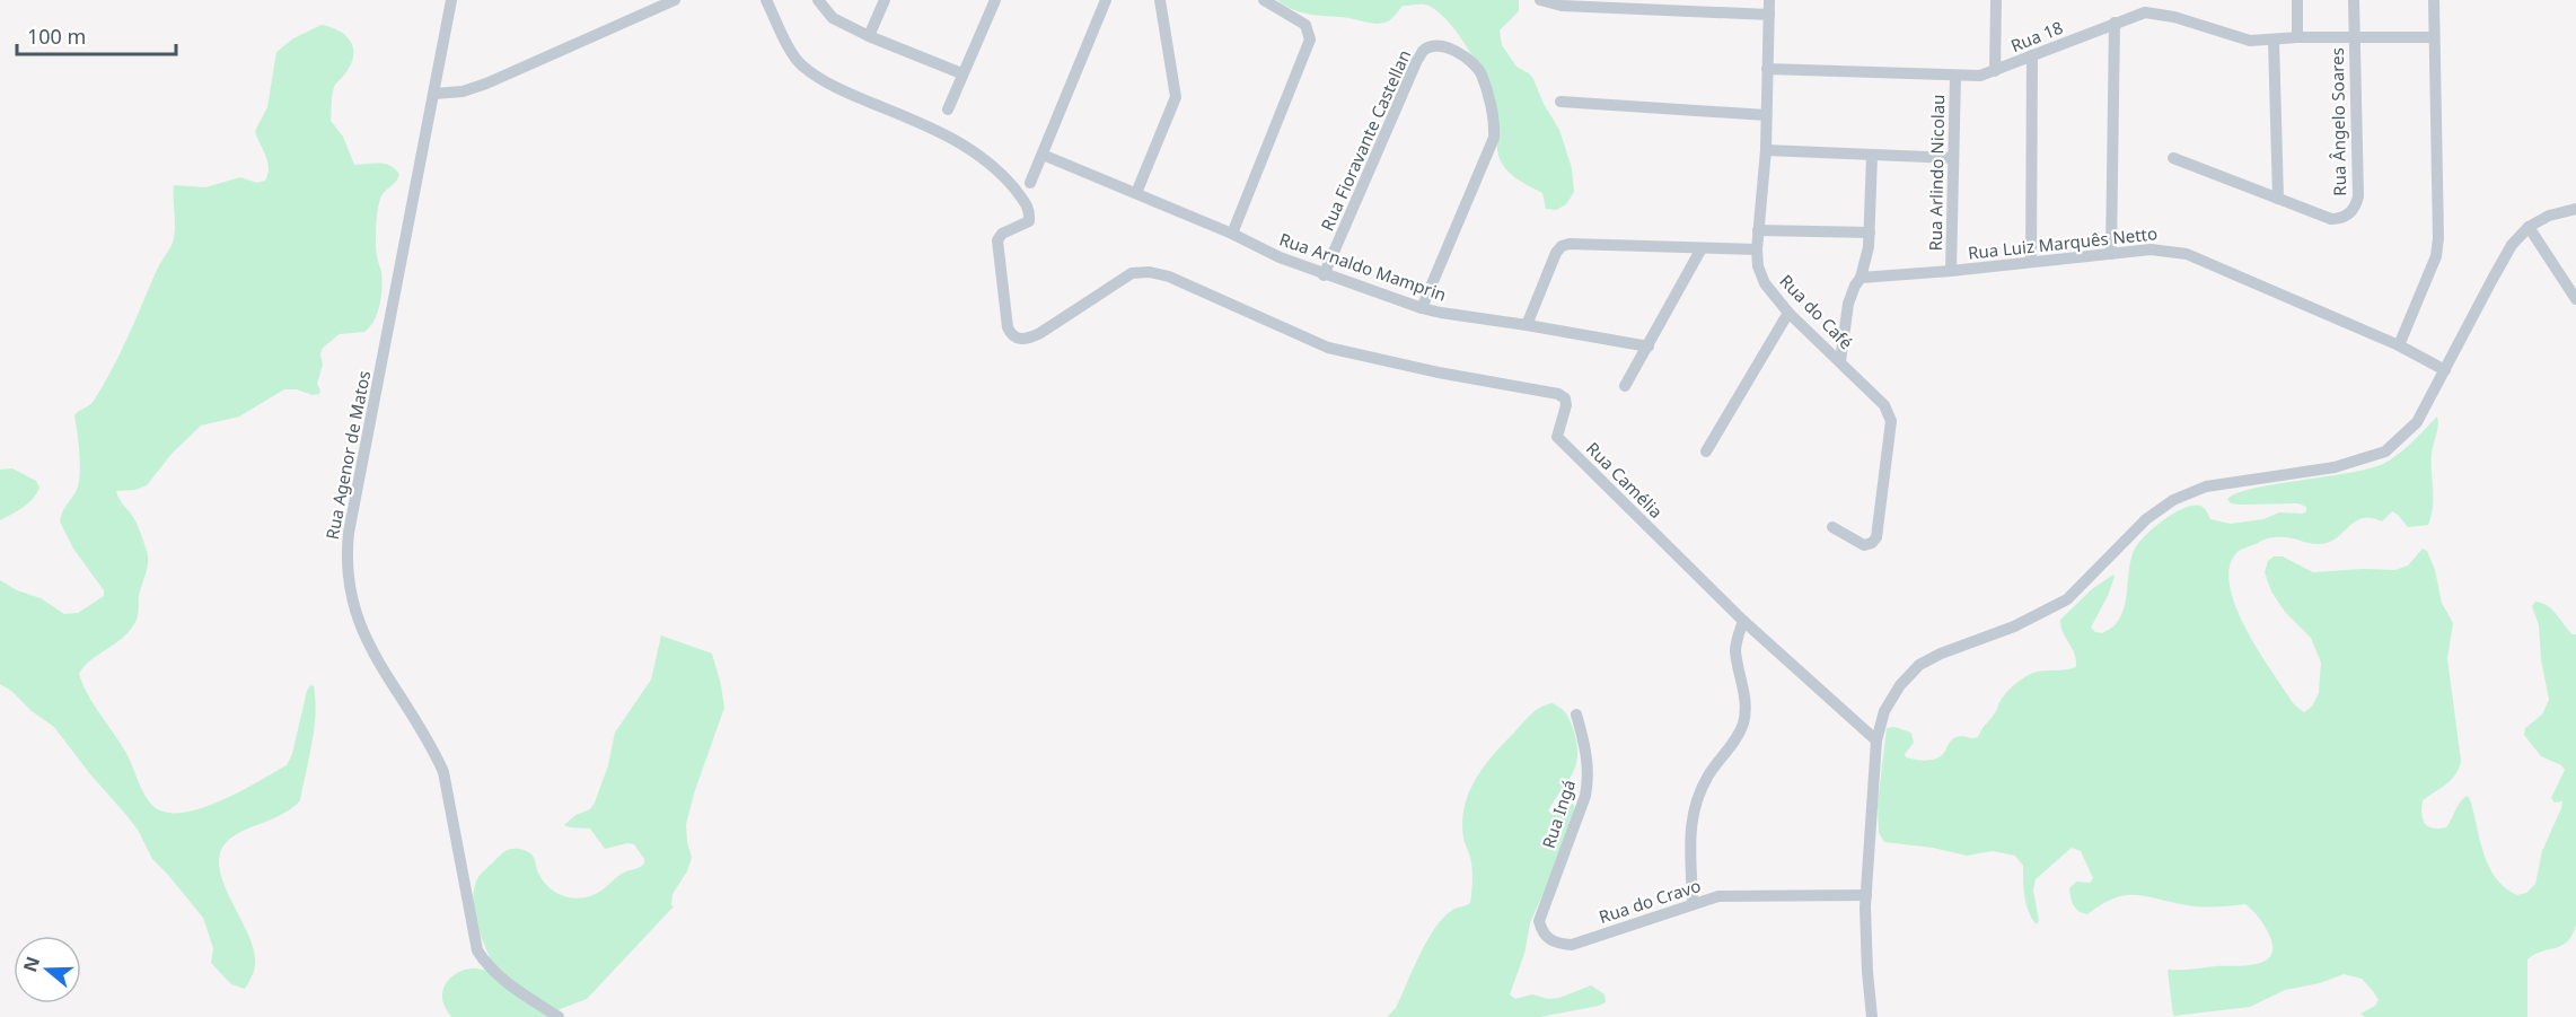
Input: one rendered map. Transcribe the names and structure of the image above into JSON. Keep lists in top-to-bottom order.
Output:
{
  "streets": {
    "street": [
      "Rua 18",
      "Rua Ângelo Soares",
      "Rua Fioravante Castellan",
      "Rua Arlindo Nicolau",
      "Rua Luiz Marquês Netto",
      "Rua Arnaldo Mamprin",
      "Rua do Café",
      "Rua Agenor de Matos",
      "Rua Camélia",
      "Rua Ingá",
      "Rua do Cravo"
    ]
  },
  "crossings": [
    ["Rua 18", "Rua Ângelo Soares"],
    ["Rua 18", "Rua Arlindo Nicolau"],
    ["Rua 18", "Rua do Café"],
    ["Rua Fioravante Castellan", "Rua Arnaldo Mamprin"],
    ["Rua Arlindo Nicolau", "Rua Luiz Marquês Netto"],
    ["Rua Ingá", "Rua do Cravo"]
  ],
  "scale_bar": "100 m",
  "north": "left"
}
